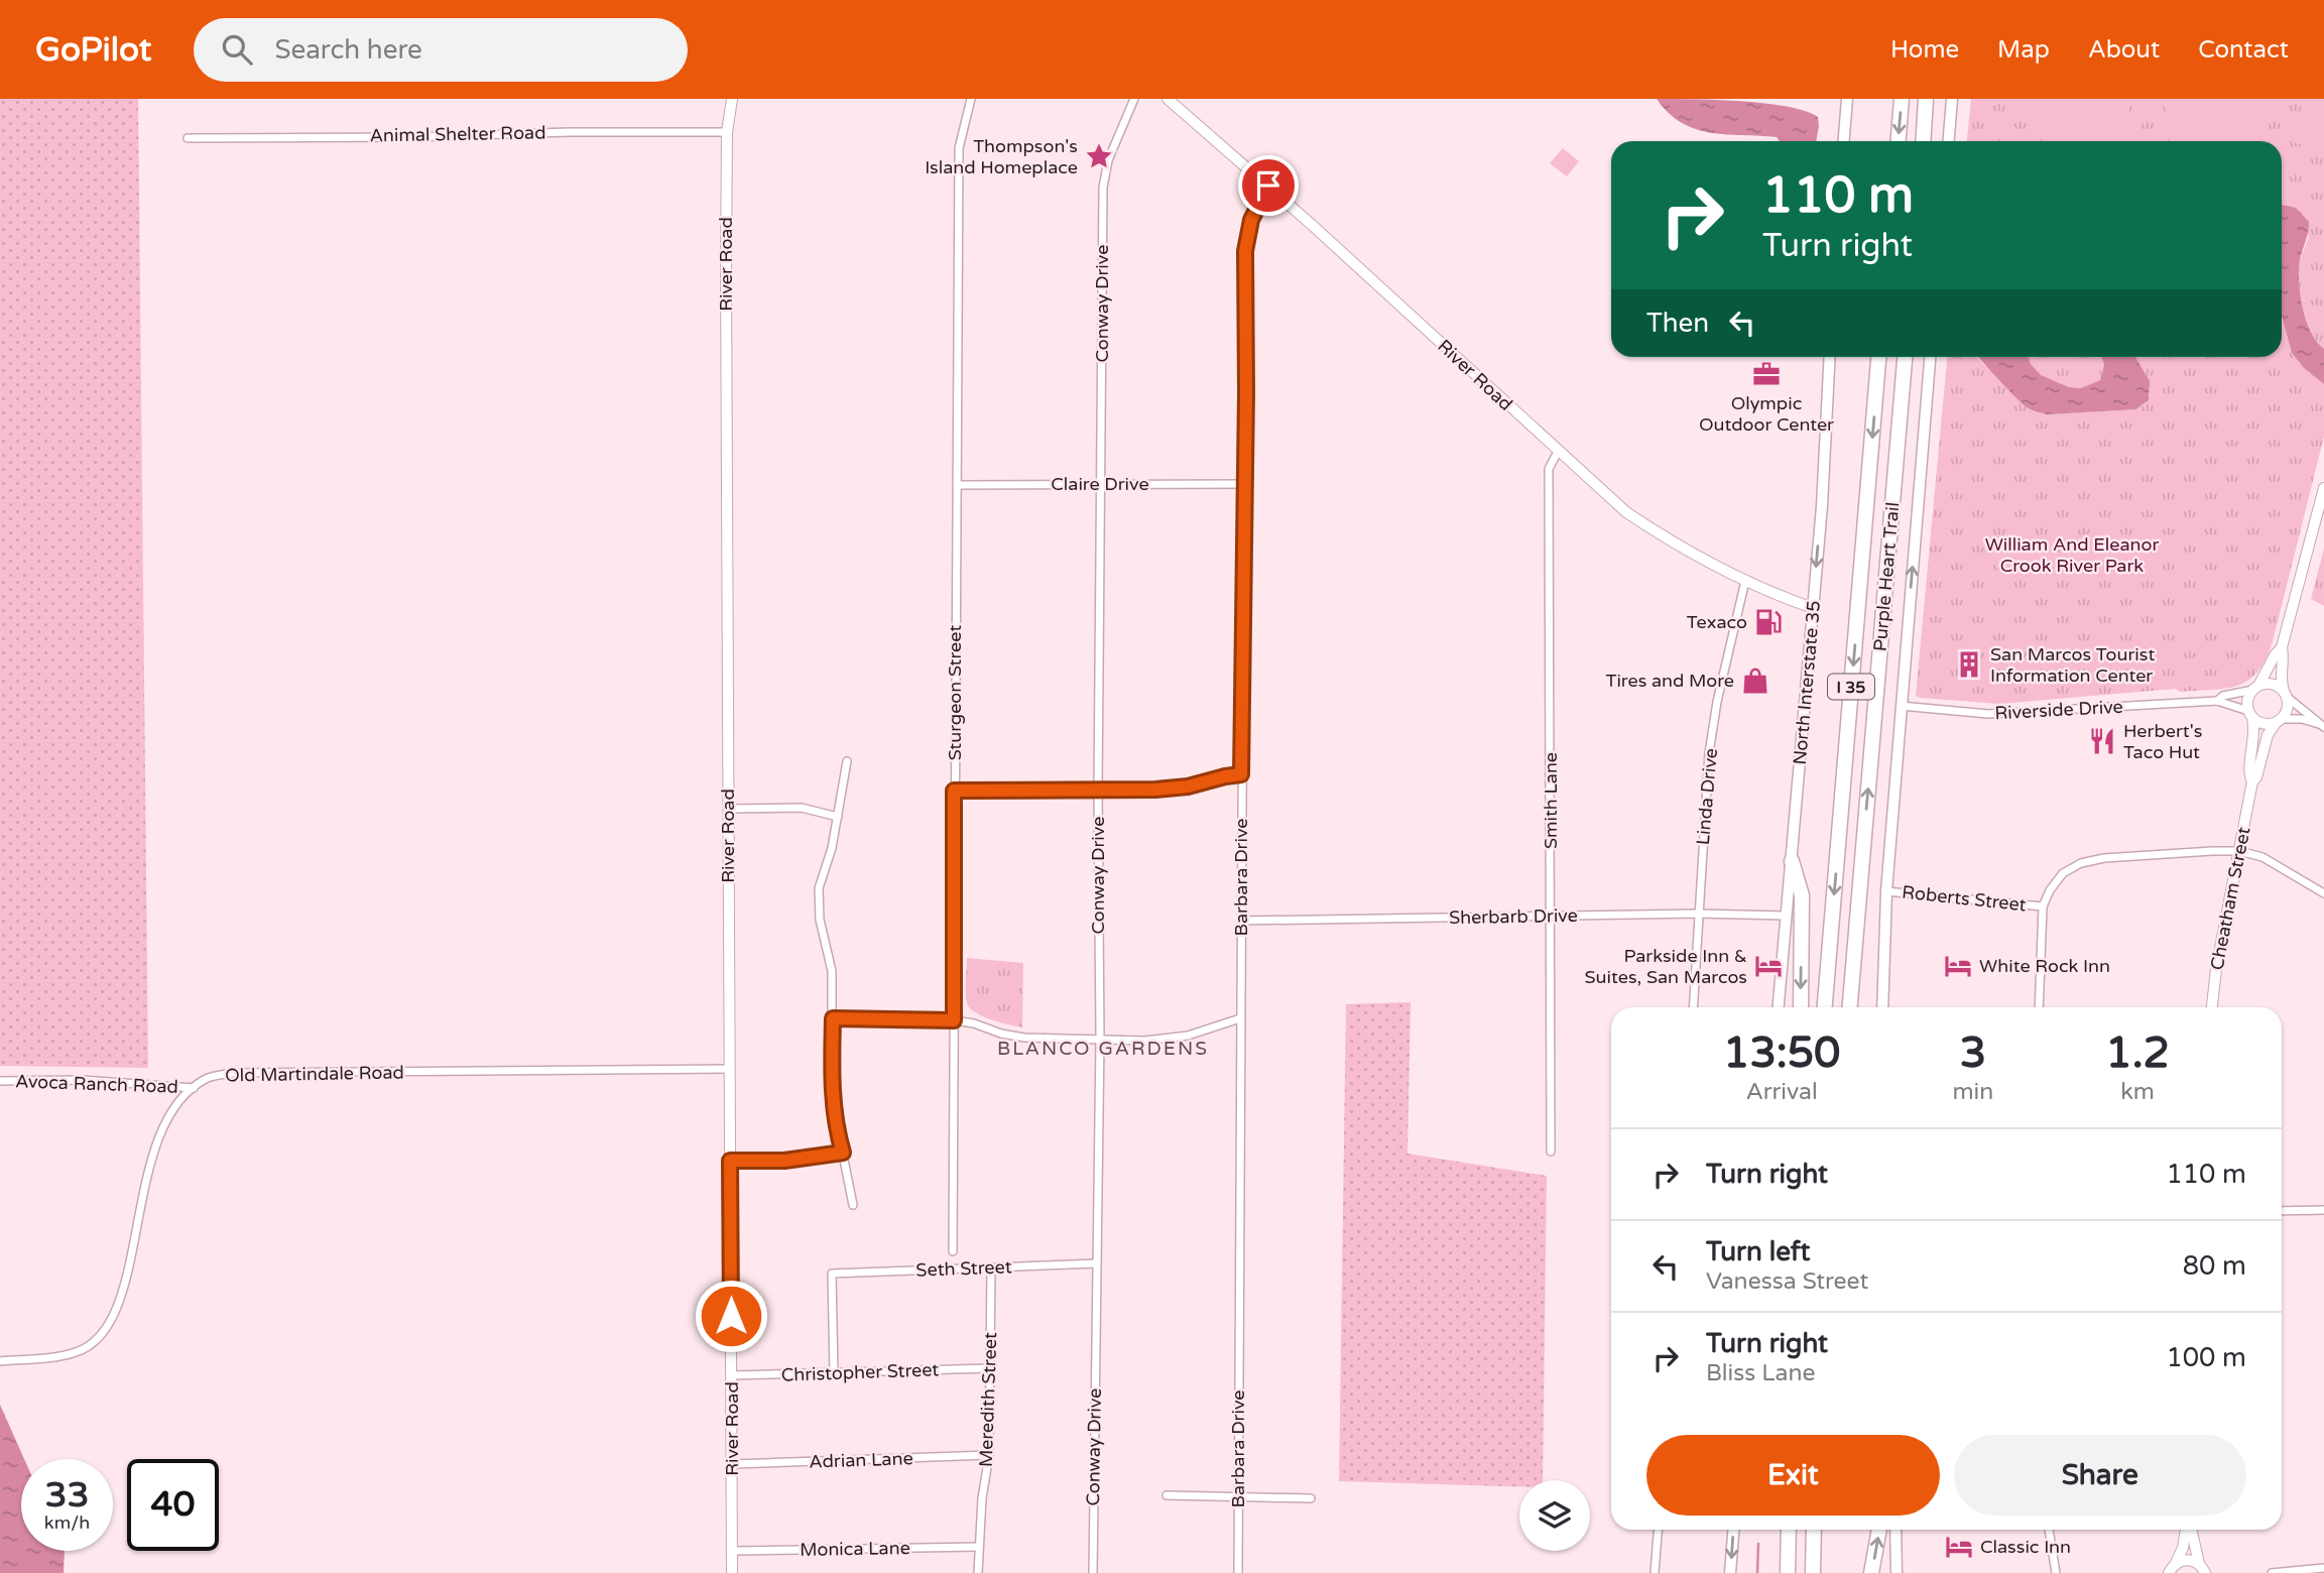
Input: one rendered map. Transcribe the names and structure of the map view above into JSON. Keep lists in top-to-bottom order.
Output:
{
  "streets": {
    "highway": ["Purple Heart Trail", "I 35"],
    "main road": ["North Interstate 35"],
    "street": [
      "Animal Shelter Road",
      "River Road",
      "Conway Drive",
      "Claire Drive",
      "Sturgeon Street",
      "Riverside Drive",
      "Linda Drive",
      "Smith Lane",
      "Barbara Drive",
      "Roberts Street",
      "Cheatham Street",
      "Sherbarb Drive",
      "Old Martindale Road",
      "Avoca Ranch Road",
      "Seth Street",
      "Christopher Street",
      "Meredith Street",
      "Adrian Lane",
      "Monica Lane"
    ]
  },
  "crossings": [
    ["Animal Shelter Road", "River Road"],
    ["River Road", "North Interstate 35"],
    ["River Road", "Linda Drive"],
    ["River Road", "Smith Lane"],
    ["River Road", "Barbara Drive"],
    ["River Road", "Old Martindale Road"],
    ["River Road", "Christopher Street"],
    ["River Road", "Adrian Lane"],
    ["River Road", "Monica Lane"],
    ["Conway Drive", "Claire Drive"],
    ["Conway Drive", "Seth Street"],
    ["Claire Drive", "Sturgeon Street"],
    ["Claire Drive", "Barbara Drive"],
    ["North Interstate 35", "Sherbarb Drive"],
    ["Riverside Drive", "Cheatham Street"],
    ["Linda Drive", "Sherbarb Drive"],
    ["Smith Lane", "Sherbarb Drive"],
    ["Barbara Drive", "Sherbarb Drive"],
    ["Old Martindale Road", "Avoca Ranch Road"],
    ["Seth Street", "Christopher Street"],
    ["Seth Street", "Meredith Street"],
    ["Christopher Street", "Meredith Street"],
    ["Meredith Street", "Adrian Lane"],
    ["Meredith Street", "Monica Lane"]
  ],
  "one_way": ["North Interstate 35"],
  "districts": ["BLANCO GARDENS"],
  "parks": ["William And Eleanor Crook River Park"],
  "places": {
    "place": ["Thompson's Island Homeplace"],
    "office": ["Olympic Outdoor Center"],
    "fuel station": ["Texaco"],
    "building": ["San Marcos Tourist Information Center"],
    "shop": ["Tires and More"],
    "restaurant": ["Herbert's Taco Hut"],
    "hotel": ["Parkside Inn & Suites, San Marcos", "White Rock Inn", "Classic Inn"]
  },
  "page": {
    "header": "GoPilot",
    "search": "Search here",
    "nav": [
      "Home",
      "Map",
      "About",
      "Contact"
    ],
    "turn": ["110 m", "Turn right"],
    "then": "Then",
    "eta": [
      "13:50",
      "Arrival",
      "3",
      "min",
      "1.2",
      "km"
    ],
    "list": [
      {
        "name": "Turn right",
        "value": "110 m"
      },
      {
        "name": "Turn left",
        "note": "Vanessa Street",
        "value": "80 m"
      },
      {
        "name": "Turn right",
        "note": "Bliss Lane",
        "value": "100 m"
      }
    ],
    "buttons": ["Exit", "Share"],
    "speed": "33 km/h",
    "limit": "40"
  }
}
